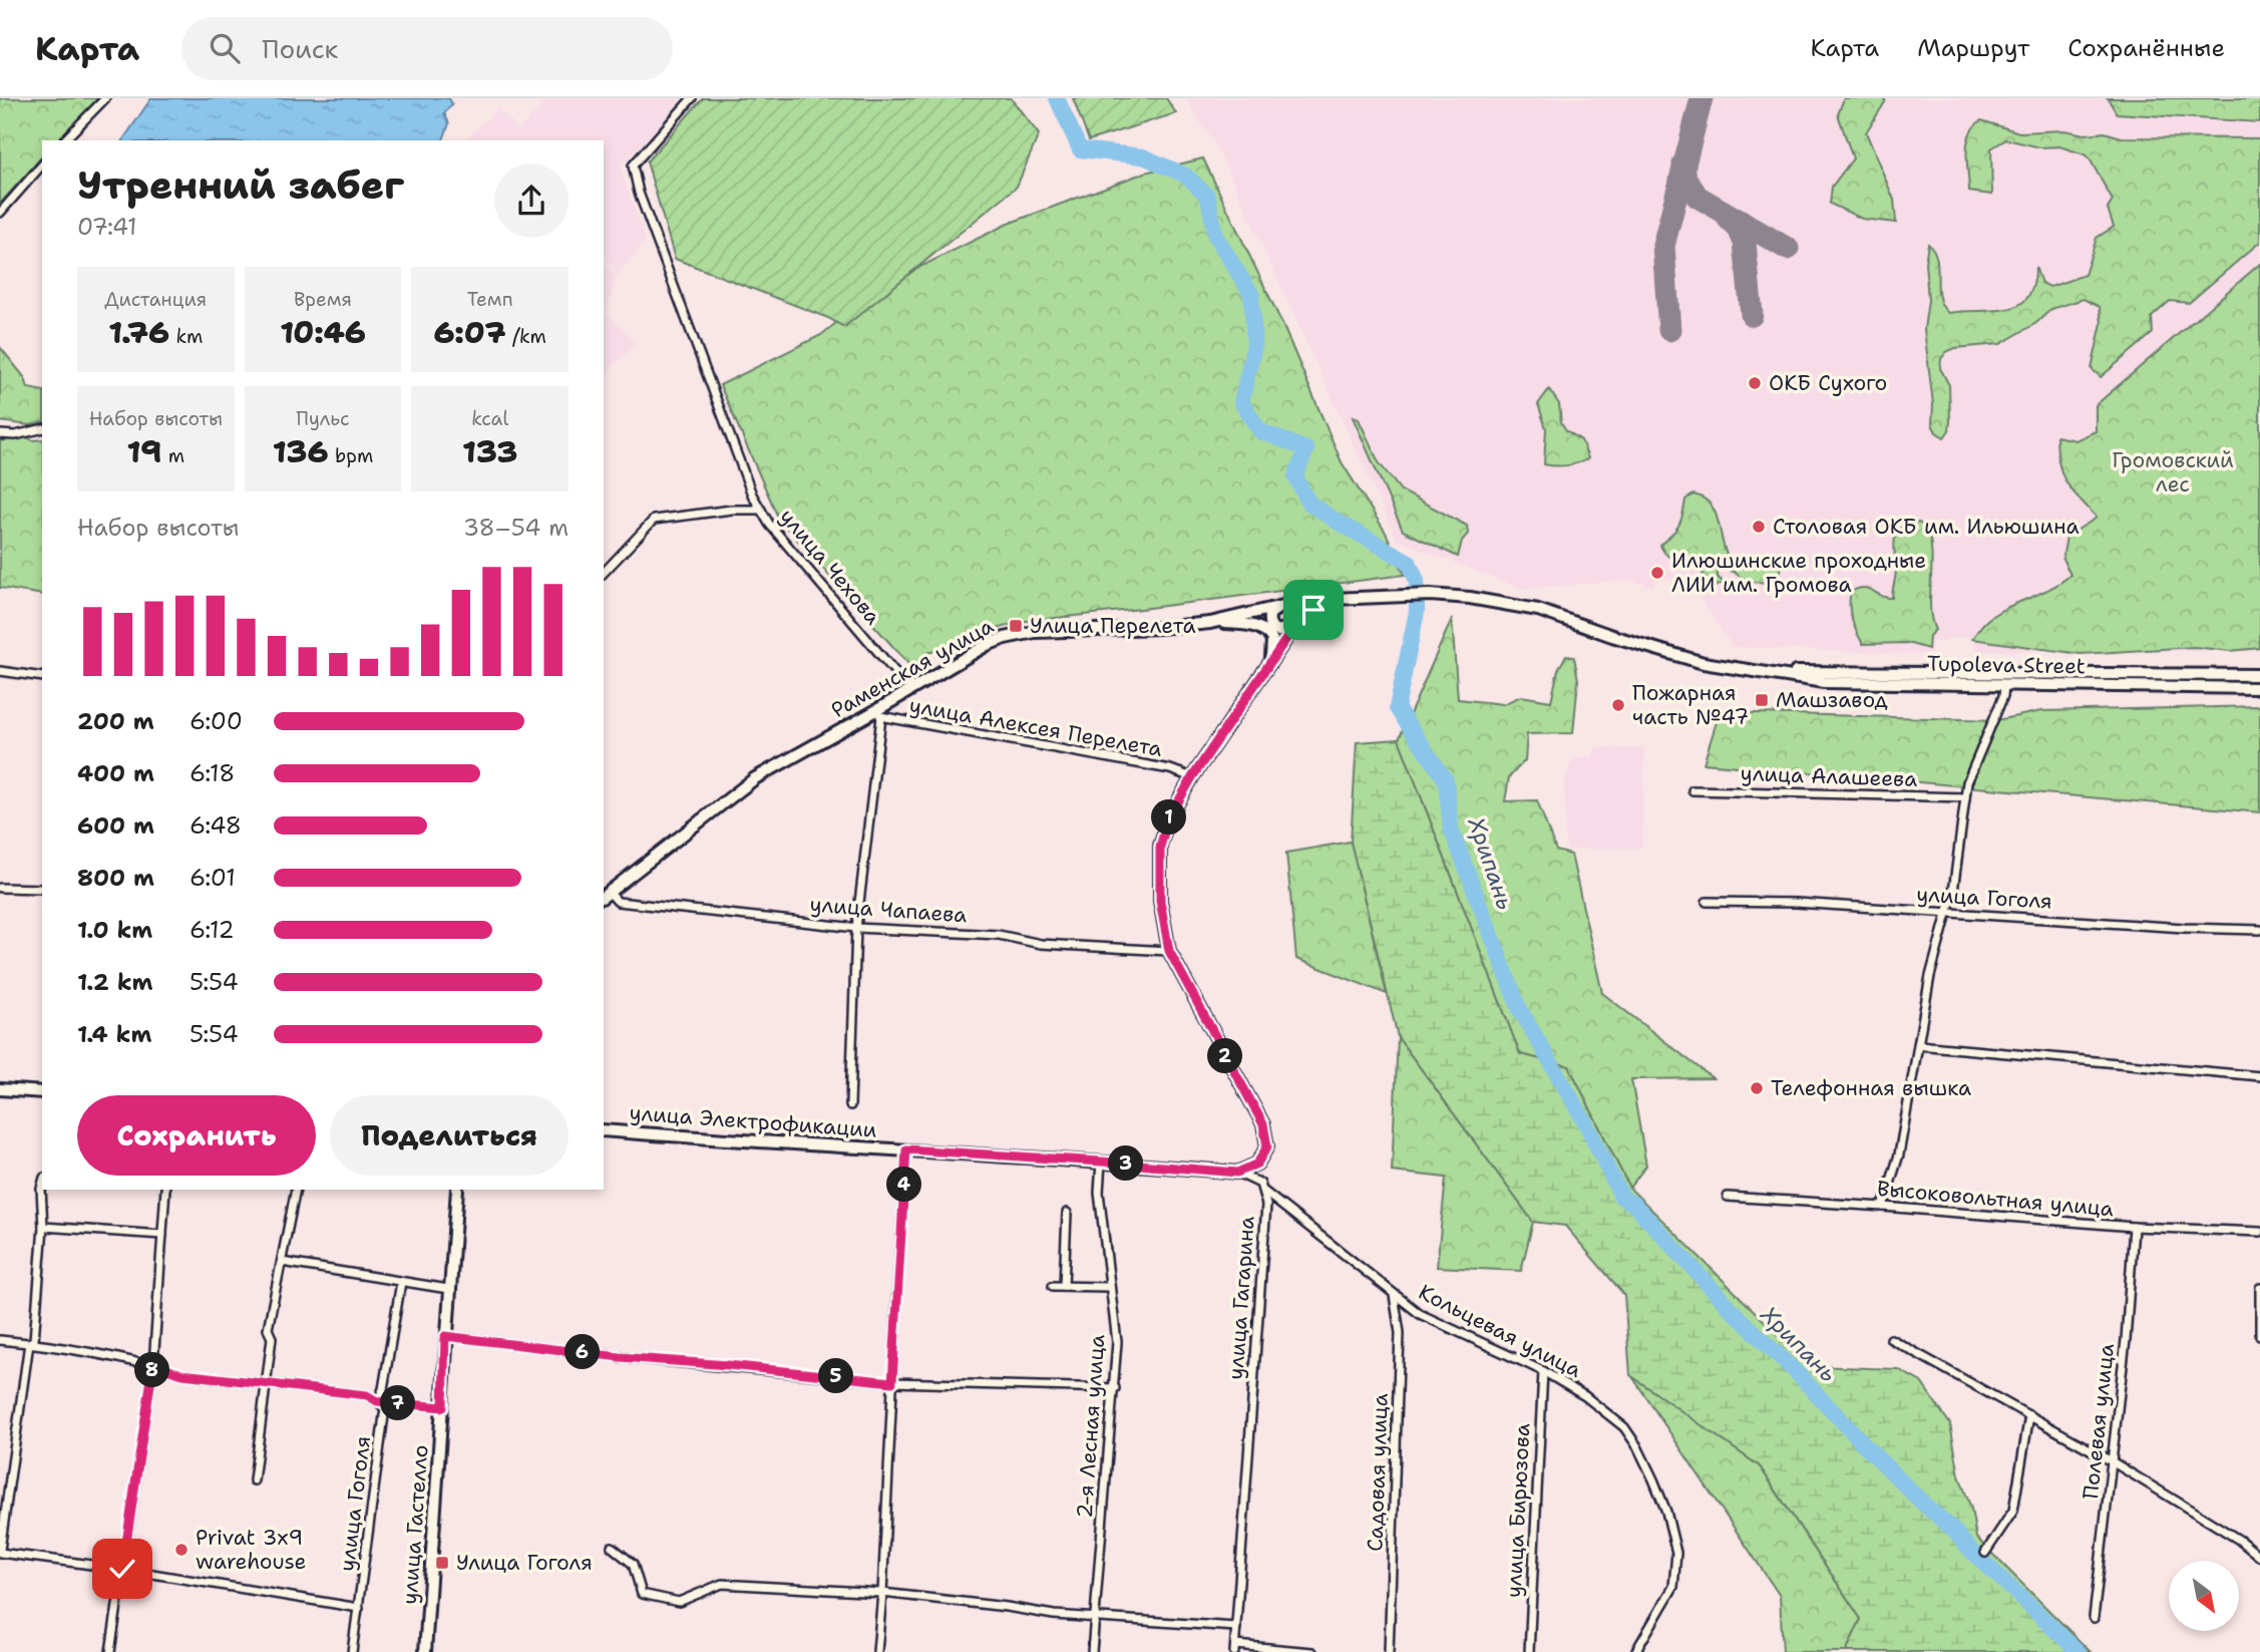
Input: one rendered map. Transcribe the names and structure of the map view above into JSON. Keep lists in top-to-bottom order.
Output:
{
  "streets": {
    "main road": [
      "Tupoleva Street",
      "Раменская улица",
      "улица Электрофикации",
      "улица Гастелло"
    ],
    "street": [
      "улица Чехова",
      "улица Алексея Перелета",
      "улица Алашеева",
      "улица Гоголя",
      "улица Чапаева",
      "Высоковольтная улица",
      "улица Гагарина",
      "Кольцевая улица",
      "Полевая улица",
      "2-я Лесная улица",
      "Садовая улица",
      "улица Бирюзова"
    ]
  },
  "crossings": [
    ["улица Чехова", "Раменская улица"],
    ["Tupoleva Street", "Раменская улица"],
    ["Раменская улица", "улица Алексея Перелета"],
    ["Раменская улица", "улица Чапаева"],
    ["улица Электрофикации", "улица Гагарина"],
    ["улица Электрофикации", "2-я Лесная улица"],
    ["Высоковольтная улица", "Полевая улица"],
    ["улица Гагарина", "Кольцевая улица"],
    ["Кольцевая улица", "Садовая улица"],
    ["Кольцевая улица", "улица Бирюзова"]
  ],
  "water": ["Хрипань"],
  "parks": ["Громовский лес"],
  "places": {
    "other": [
      "ОКБ Сухого",
      "Столовая ОКБ им. Ильюшина",
      "Илюшинские проходные ЛИИ им. Громова",
      "Пожарная часть №47",
      "Телефонная вышка",
      "Privat 3x9 warehouse"
    ],
    "transit": ["Улица Перелета", "Машзавод", "Улица Гоголя"]
  },
  "north": "bottom right",
  "page": {
    "header": "Карта",
    "search": "Поиск",
    "nav": ["Карта", "Маршрут", "Сохранённые"],
    "heading": ["Утренний забег", "07:41"],
    "stats": [
      ["Дистанция", "1.76 km"],
      ["Время", "10:46"],
      ["Темп", "6:07 /km"],
      ["Набор высоты", "19 m"],
      ["Пульс", "136 bpm"],
      ["kcal", "133"]
    ],
    "chart": ["Набор высоты", "38–54 m"],
    "list": [
      {
        "name": "200 m",
        "note": "6:00"
      },
      {
        "name": "400 m",
        "note": "6:18"
      },
      {
        "name": "600 m",
        "note": "6:48"
      },
      {
        "name": "800 m",
        "note": "6:01"
      },
      {
        "name": "1.0 km",
        "note": "6:12"
      },
      {
        "name": "1.2 km",
        "note": "5:54"
      },
      {
        "name": "1.4 km",
        "note": "5:54"
      }
    ],
    "pins": [
      "1",
      "2",
      "3",
      "4",
      "6",
      "8",
      "5",
      "7"
    ],
    "buttons": ["Сохранить", "Поделиться"]
  }
}
